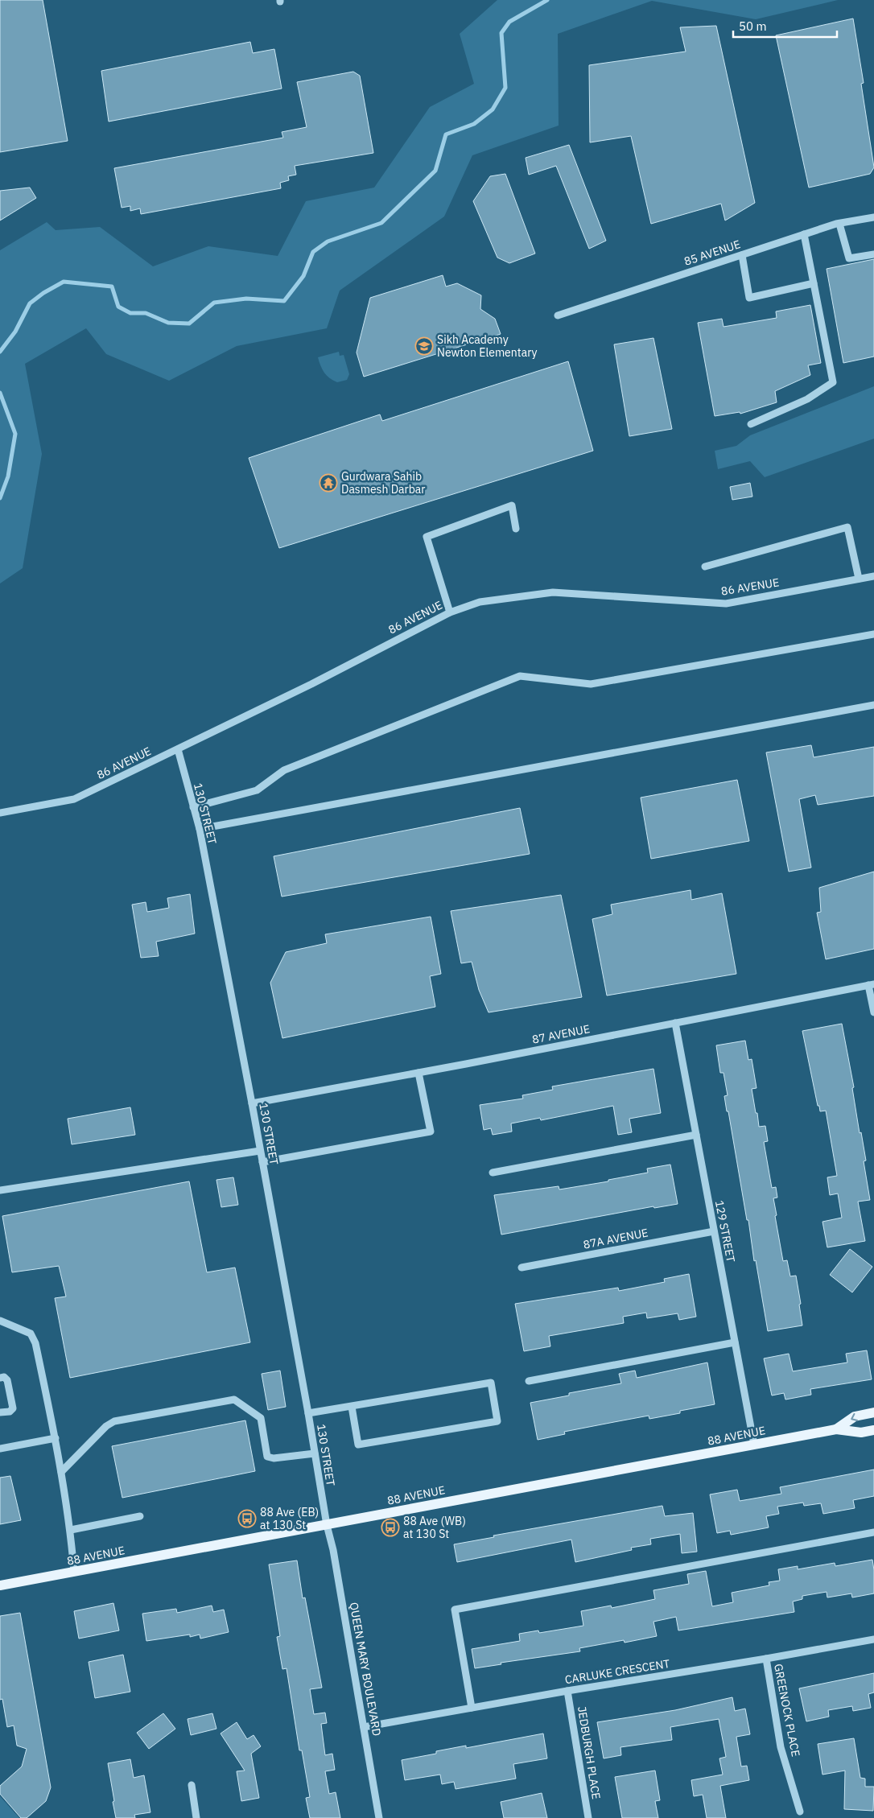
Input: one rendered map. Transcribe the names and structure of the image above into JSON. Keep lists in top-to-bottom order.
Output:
{
  "streets": {
    "main road": ["88 AVENUE"],
    "street": [
      "85 AVENUE",
      "86 AVENUE",
      "130 STREET",
      "87 AVENUE",
      "129 STREET",
      "87A AVENUE",
      "QUEEN MARY BOULEVARD",
      "CARLUKE CRESCENT",
      "GREENOCK PLACE",
      "JEDBURGH PLACE"
    ]
  },
  "crossings": [
    ["86 AVENUE", "130 STREET"],
    ["130 STREET", "87 AVENUE"],
    ["130 STREET", "88 AVENUE"],
    ["130 STREET", "QUEEN MARY BOULEVARD"],
    ["87 AVENUE", "129 STREET"],
    ["129 STREET", "87A AVENUE"],
    ["129 STREET", "88 AVENUE"],
    ["88 AVENUE", "QUEEN MARY BOULEVARD"],
    ["QUEEN MARY BOULEVARD", "CARLUKE CRESCENT"],
    ["CARLUKE CRESCENT", "GREENOCK PLACE"],
    ["CARLUKE CRESCENT", "JEDBURGH PLACE"]
  ],
  "places": {
    "school or university": ["Sikh Academy Newton Elementary"],
    "temple": ["Gurdwara Sahib Dasmesh Darbar"],
    "bus stop": ["88 Ave (EB) at 130 St", "88 Ave (WB) at 130 St"]
  },
  "scale_bar": "50 m"
}
